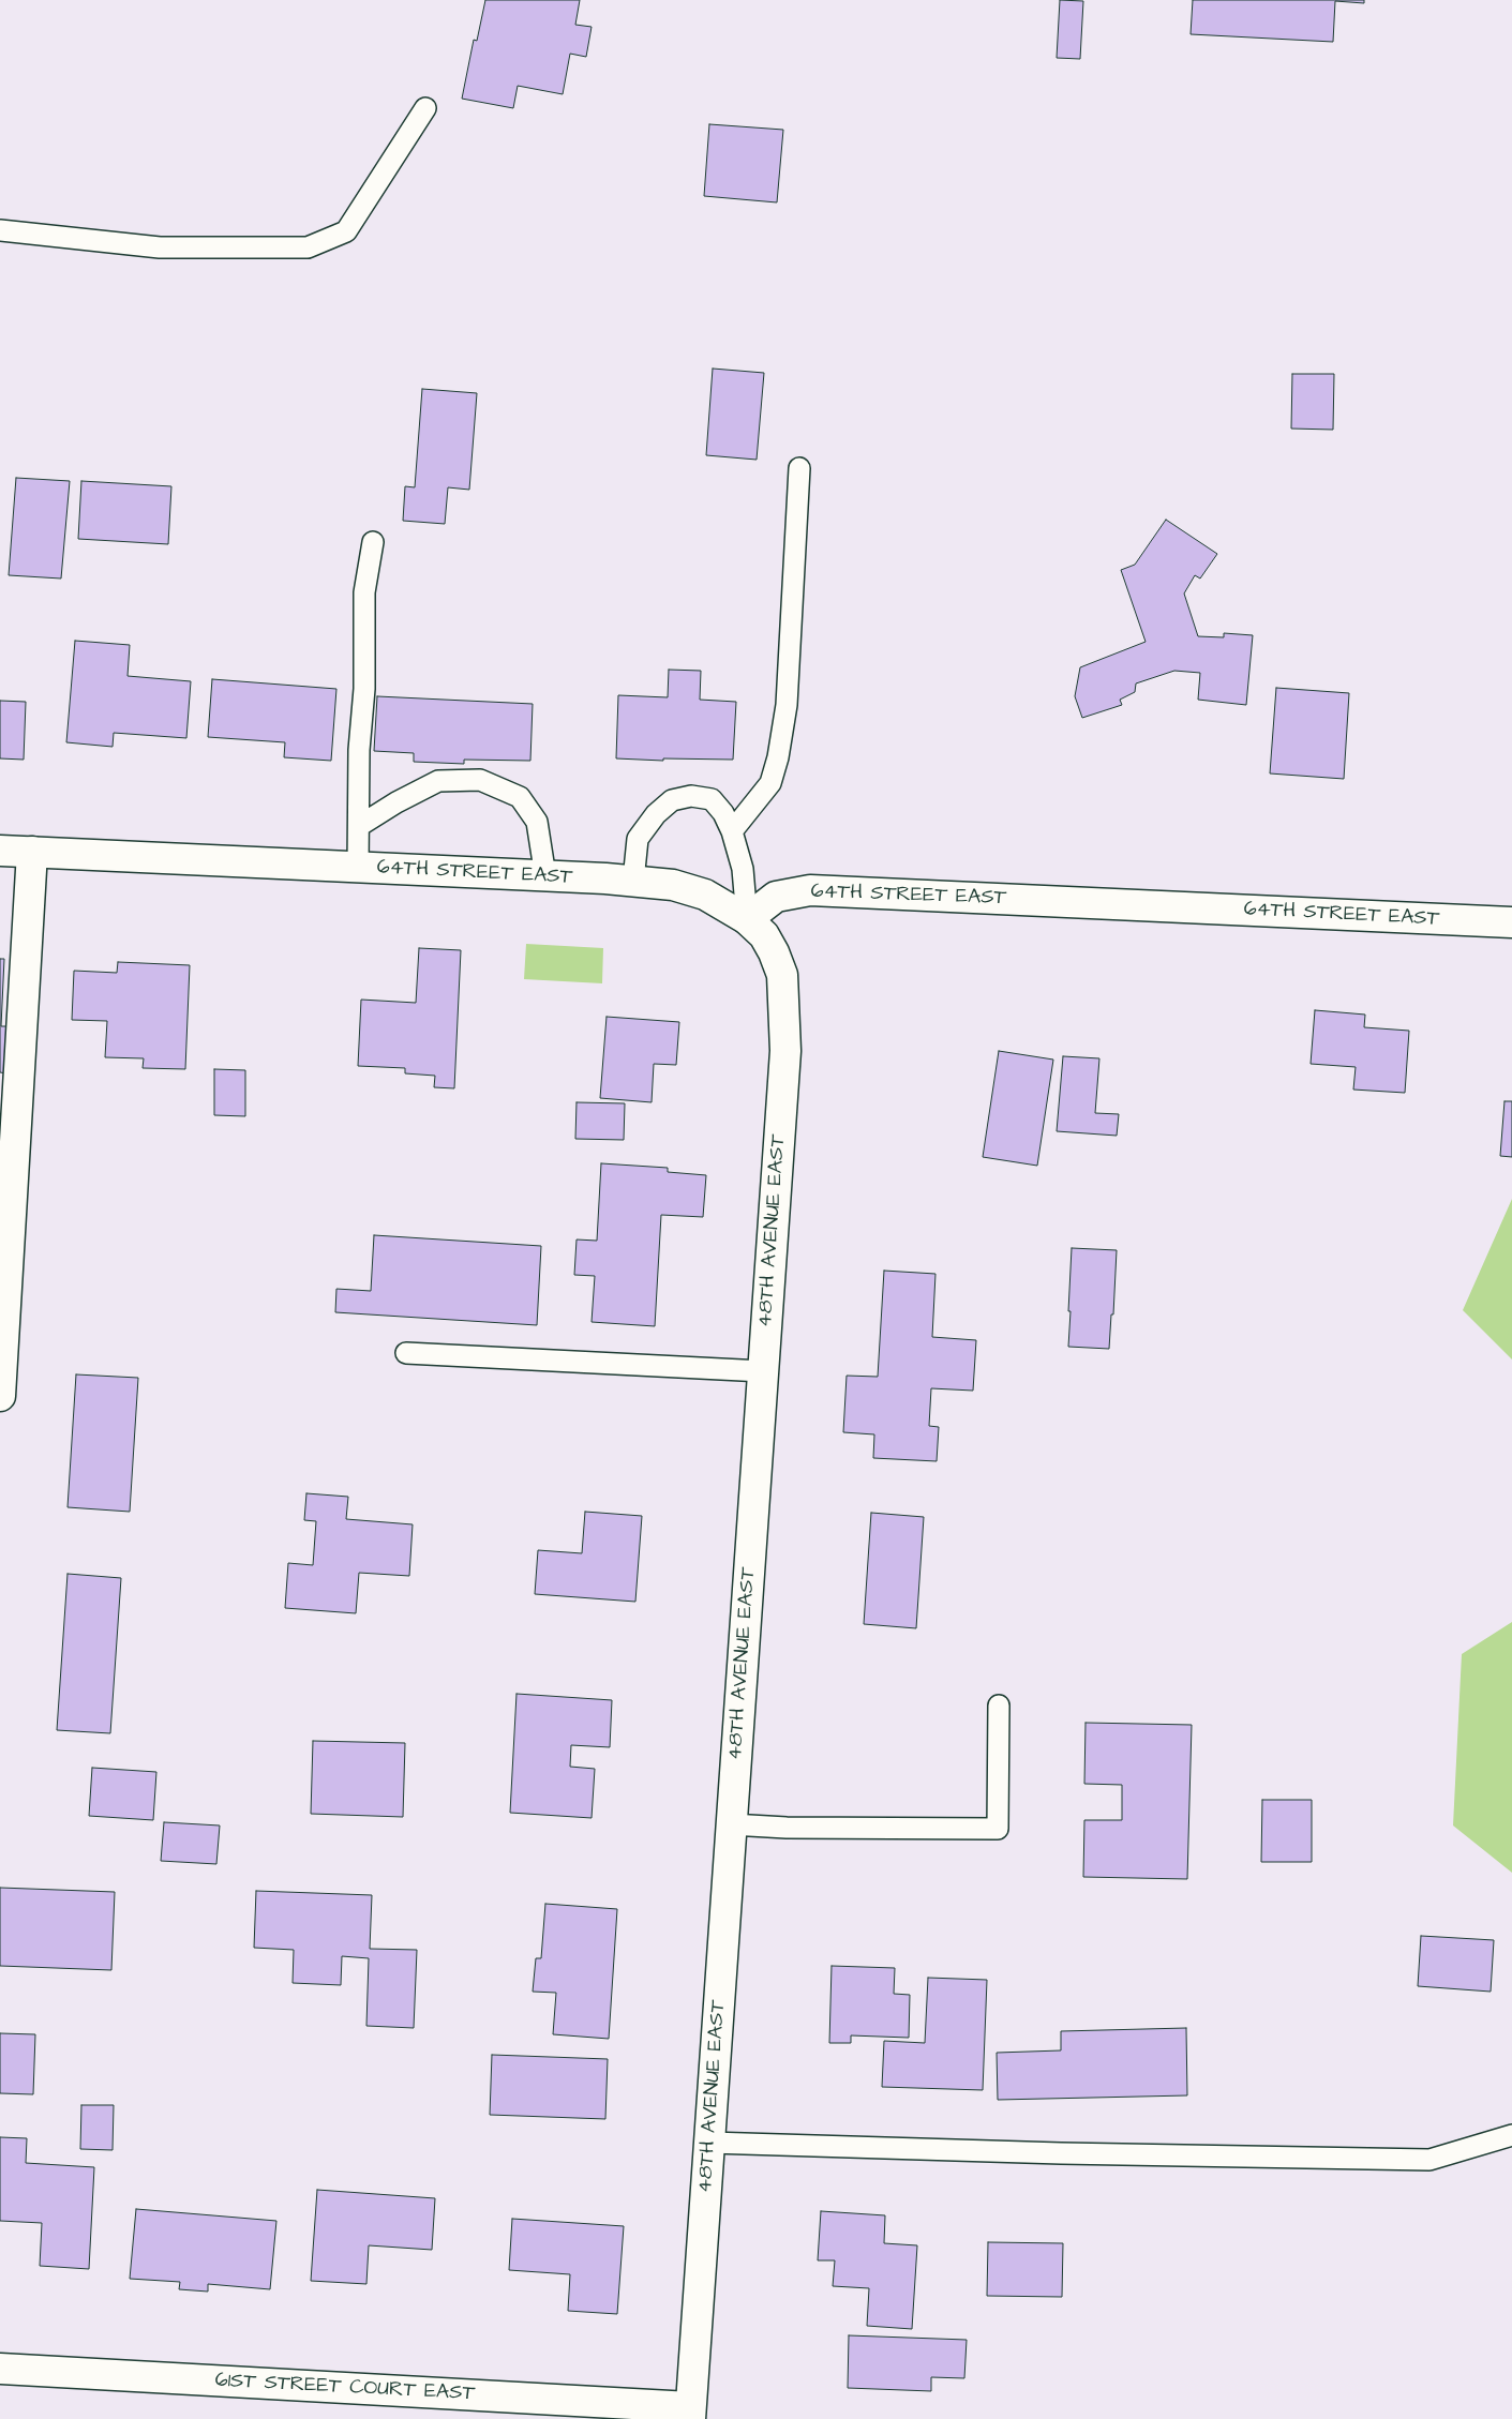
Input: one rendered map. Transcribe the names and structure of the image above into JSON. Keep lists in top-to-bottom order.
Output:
{
  "streets": {
    "street": ["64TH STREET EAST", "48TH AVENUE EAST", "61ST STREET COURT EAST"]
  },
  "crossings": [
    ["64TH STREET EAST", "48TH AVENUE EAST"],
    ["48TH AVENUE EAST", "61ST STREET COURT EAST"]
  ]
}
